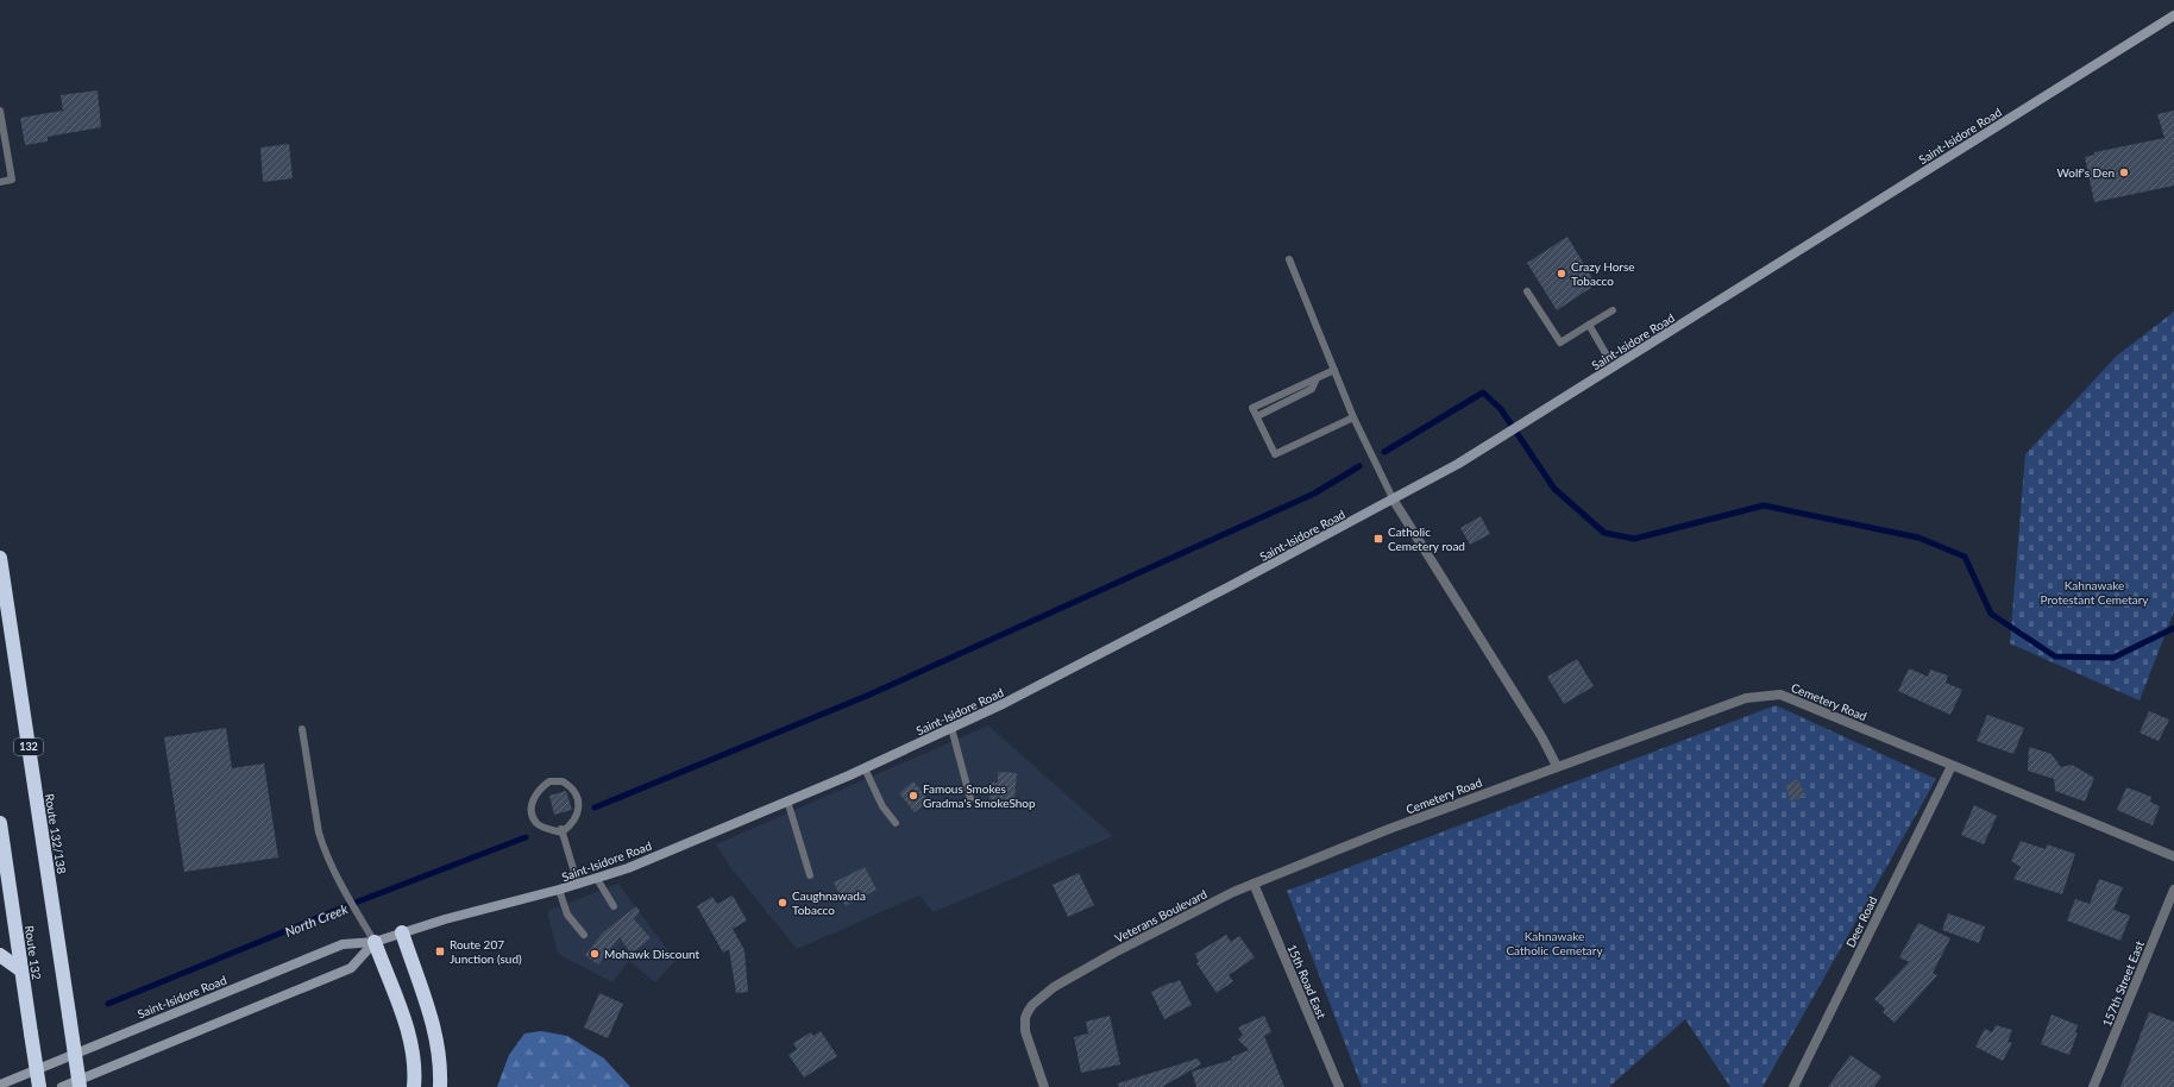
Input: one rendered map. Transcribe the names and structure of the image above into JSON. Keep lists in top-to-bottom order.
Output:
{
  "streets": {
    "highway": ["132", "Route 132/138", "Route 132"],
    "street": [
      "Saint-Isidore Road",
      "Cemetery Road",
      "Veterans Boulevard",
      "Deer Road",
      "15th Road East",
      "157th Street East"
    ]
  },
  "crossings": [
    ["Cemetery Road", "Veterans Boulevard"],
    ["Cemetery Road", "Deer Road"],
    ["Veterans Boulevard", "15th Road East"]
  ],
  "water": ["North Creek"],
  "parks": ["Kahnawake Protestant Cemetary", "Kahnawake Catholic Cemetary"],
  "places": {
    "other": [
      "Wolf's Den",
      "Crazy Horse Tobacco",
      "Famous Smokes Gradma's SmokeShop",
      "Caughnawada Tobacco",
      "Mohawk Discount"
    ],
    "transit": ["Catholic Cemetery road", "Route 207 Junction (sud)"]
  }
}
